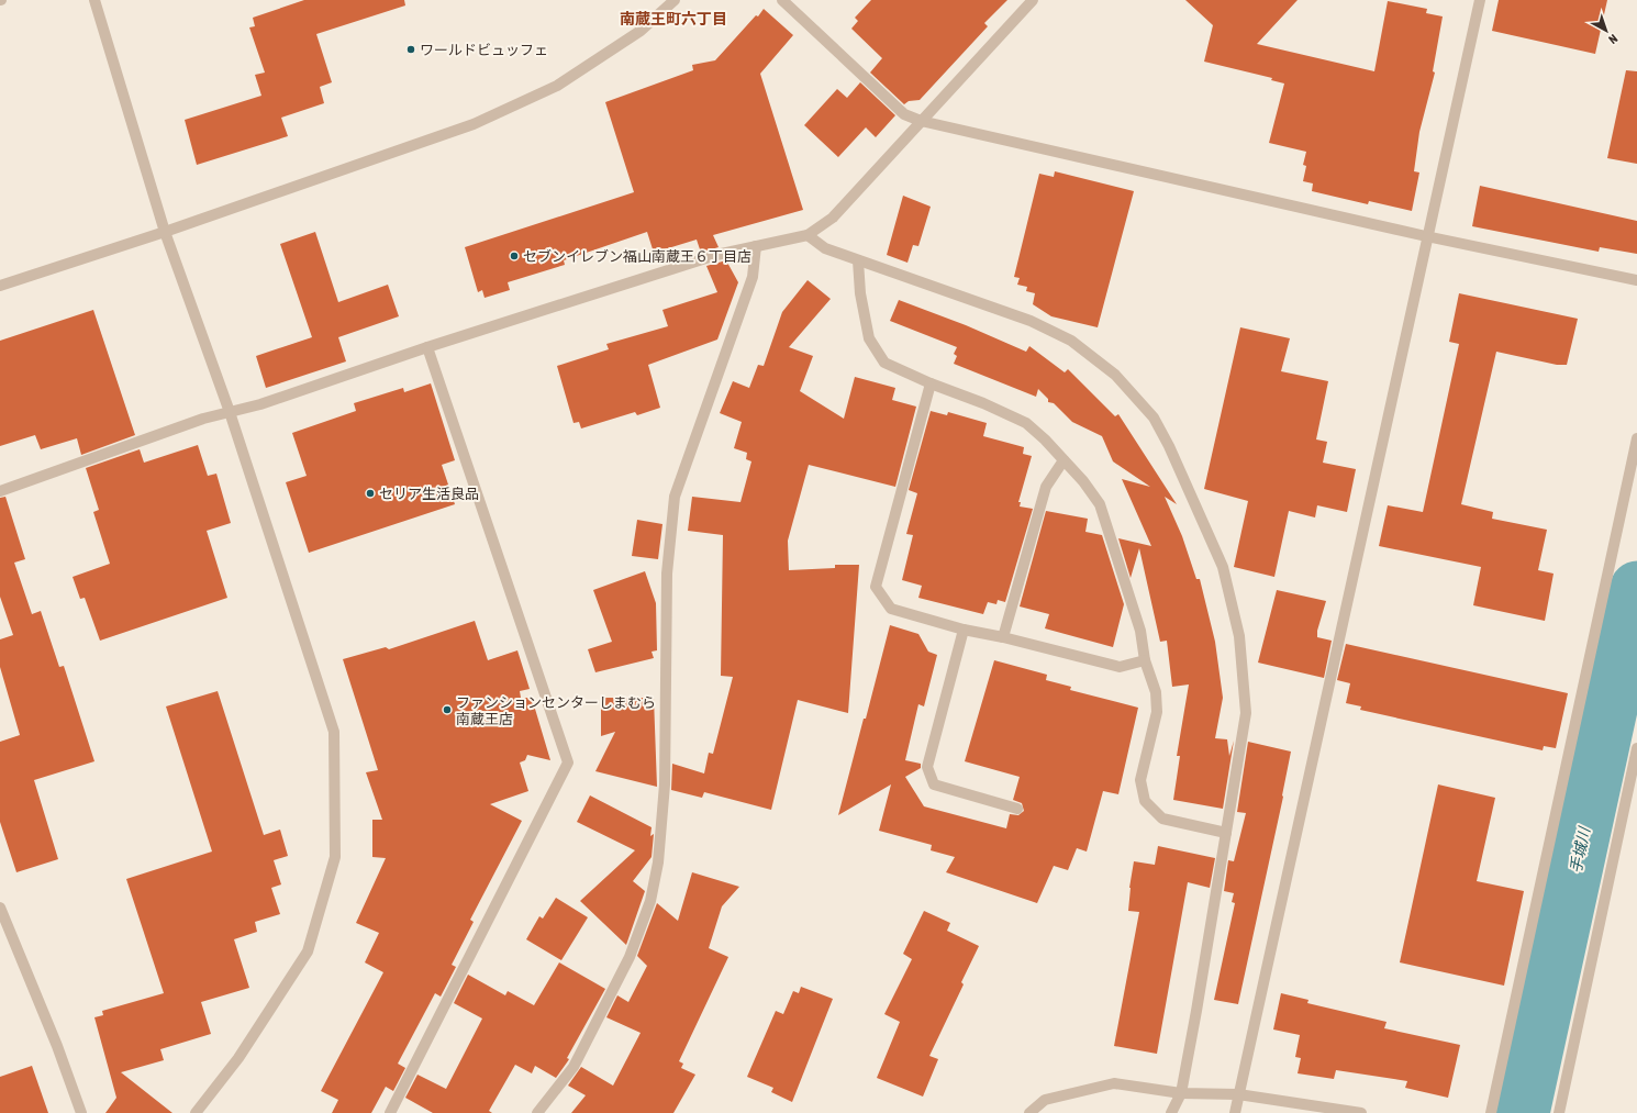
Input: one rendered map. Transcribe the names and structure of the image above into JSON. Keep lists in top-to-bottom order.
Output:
{
  "districts": ["南蔵王町六丁目"],
  "water": ["手城川"],
  "places": [
    "ワールドビュッフェ",
    "セブンイレブン福山南蔵王６丁目店",
    "セリア生活良品",
    "ファンションセンターしまむら 南蔵王店"
  ],
  "north": "bottom right"
}
